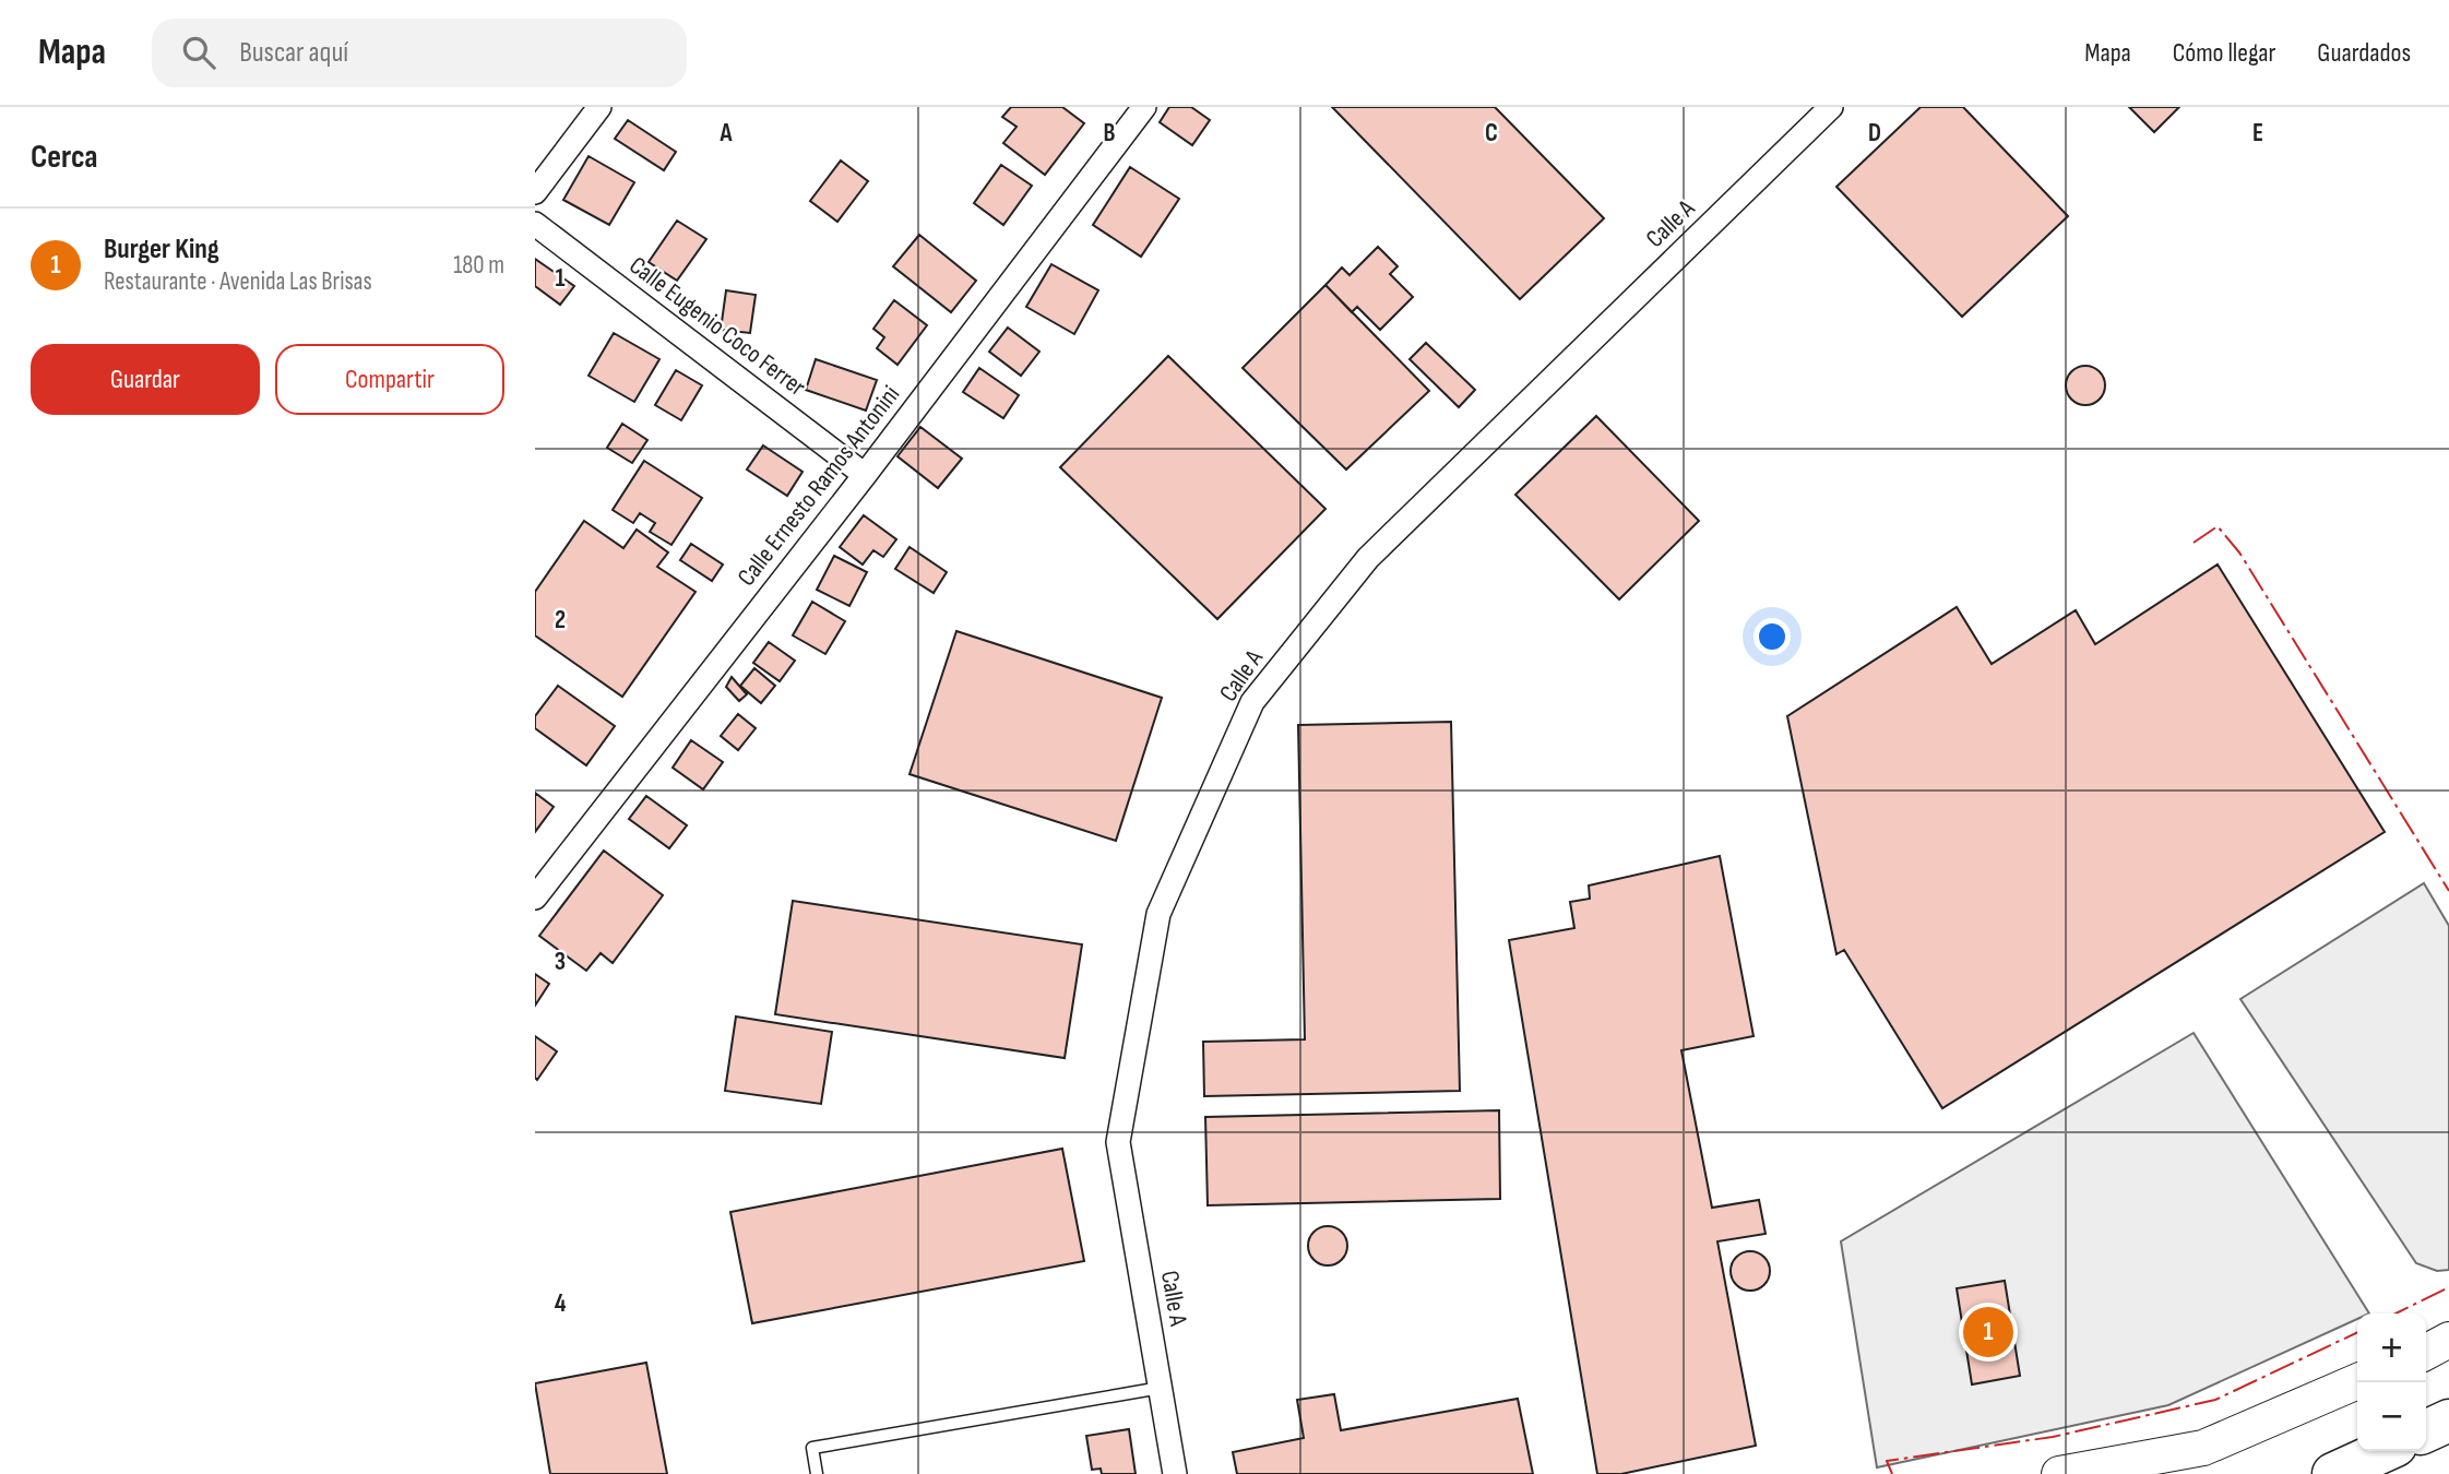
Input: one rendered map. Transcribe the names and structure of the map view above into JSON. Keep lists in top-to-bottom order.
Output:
{
  "streets": {
    "street": ["Calle A", "Calle Eugenio Coco Ferrer", "Calle Ernesto Ramos Antonini"]
  },
  "crossings": [
    ["Calle Eugenio Coco Ferrer", "Calle Ernesto Ramos Antonini"]
  ],
  "page": {
    "header": "Mapa",
    "search": "Buscar aquí",
    "nav": ["Mapa", "Cómo llegar", "Guardados"],
    "heading": "Cerca",
    "list": [
      {
        "mark": "1",
        "name": "Burger King",
        "note": "Restaurante · Avenida Las Brisas",
        "value": "180 m"
      }
    ],
    "buttons": ["Guardar", "Compartir"],
    "pins": "1",
    "map_buttons": ["+", "−"]
  },
  "grid": {
    "columns": [
      "A",
      "B",
      "C",
      "D",
      "E"
    ],
    "rows": [
      "1",
      "2",
      "3",
      "4"
    ]
  }
}
